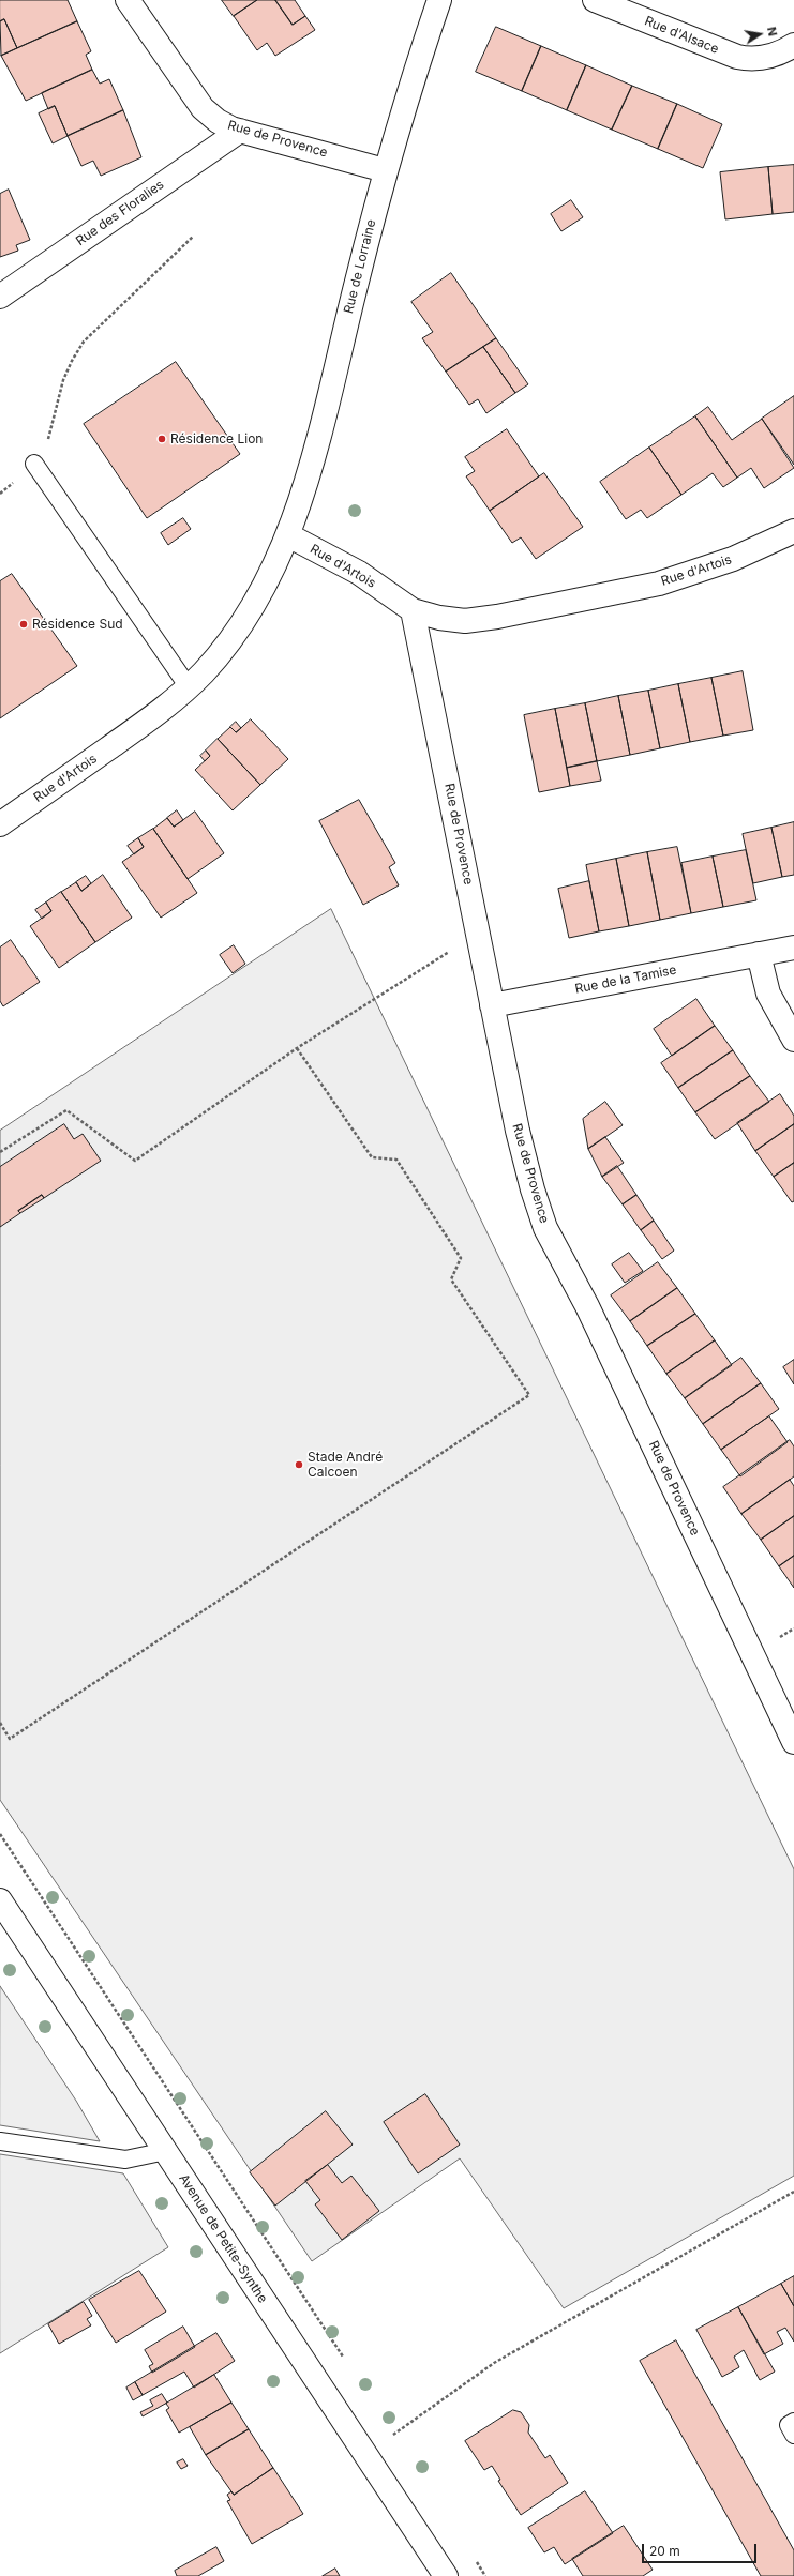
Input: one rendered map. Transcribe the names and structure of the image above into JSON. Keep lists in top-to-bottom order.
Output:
{
  "streets": {
    "street": [
      "Rue d'Alsace",
      "Rue de Provence",
      "Rue des Floralies",
      "Rue de Lorraine",
      "Rue d'Artois",
      "Rue de la Tamise",
      "Avenue de Petite-Synthe"
    ]
  },
  "crossings": [
    ["Rue de Provence", "Rue des Floralies"],
    ["Rue de Provence", "Rue de Lorraine"],
    ["Rue de Provence", "Rue d'Artois"],
    ["Rue de Provence", "Rue de la Tamise"],
    ["Rue de Lorraine", "Rue d'Artois"]
  ],
  "places": ["Résidence Lion", "Résidence Sud", "Stade André Calcoen"],
  "scale_bar": "20 m",
  "north": "right"
}
